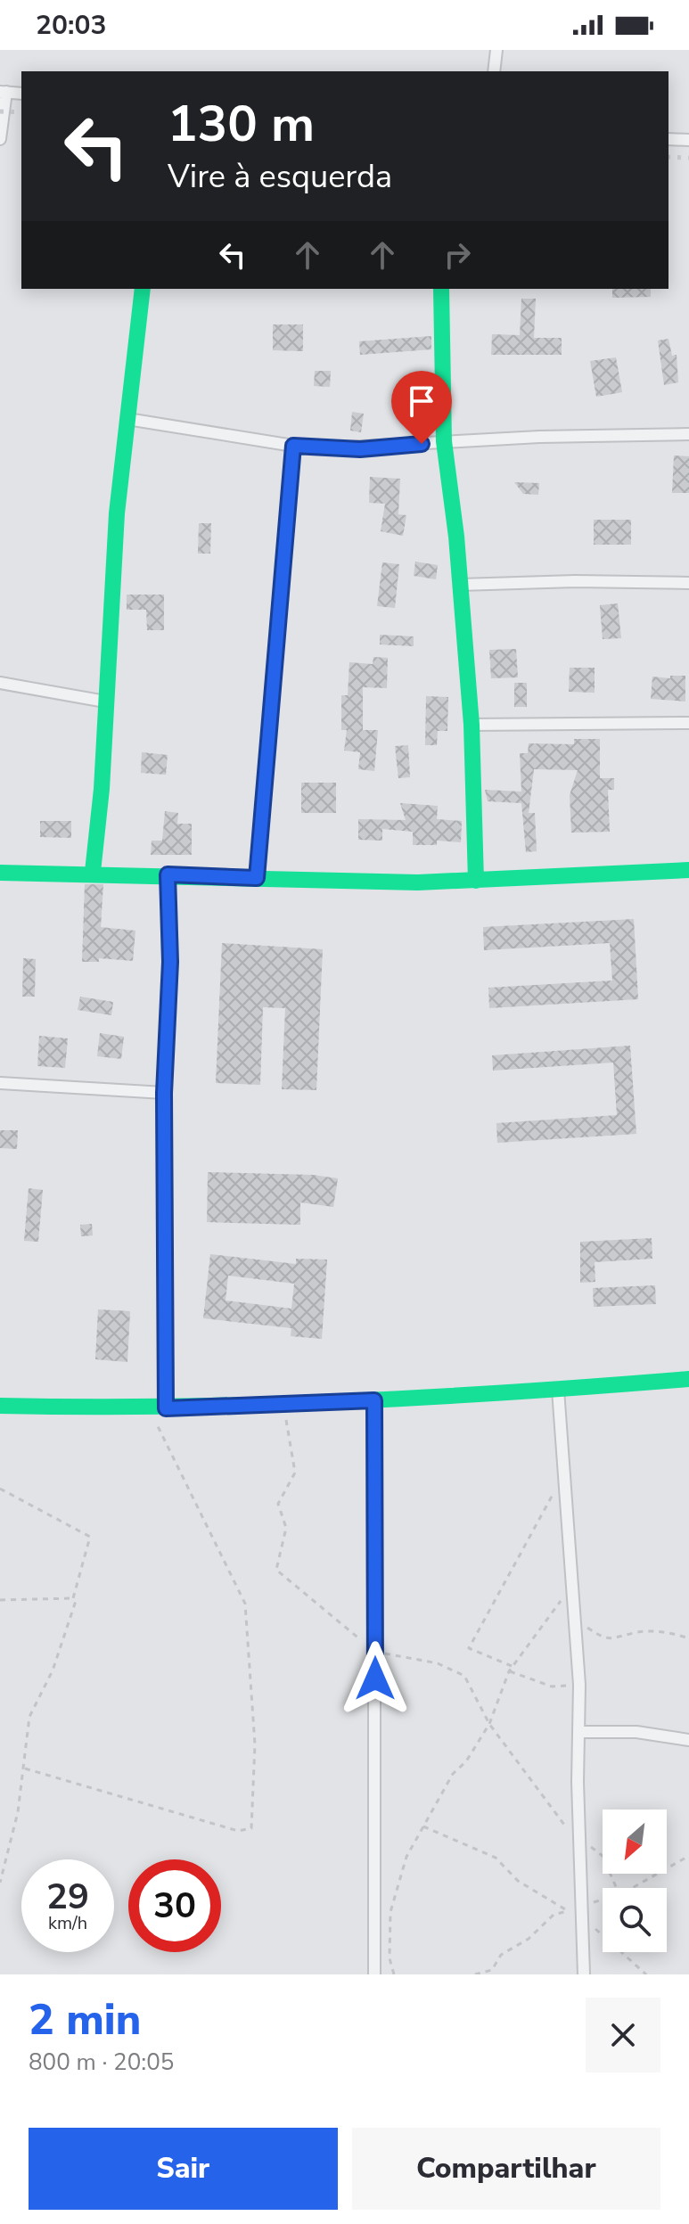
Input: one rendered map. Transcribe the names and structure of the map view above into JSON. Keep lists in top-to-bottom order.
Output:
{
  "north": "bottom left",
  "page": {
    "status": "20:03",
    "turn": ["130 m", "Vire à esquerda"],
    "speed": "29 km/h",
    "limit": "30",
    "heading": ["2 min", "800 m · 20:05"],
    "buttons": ["Sair", "Compartilhar"]
  }
}
